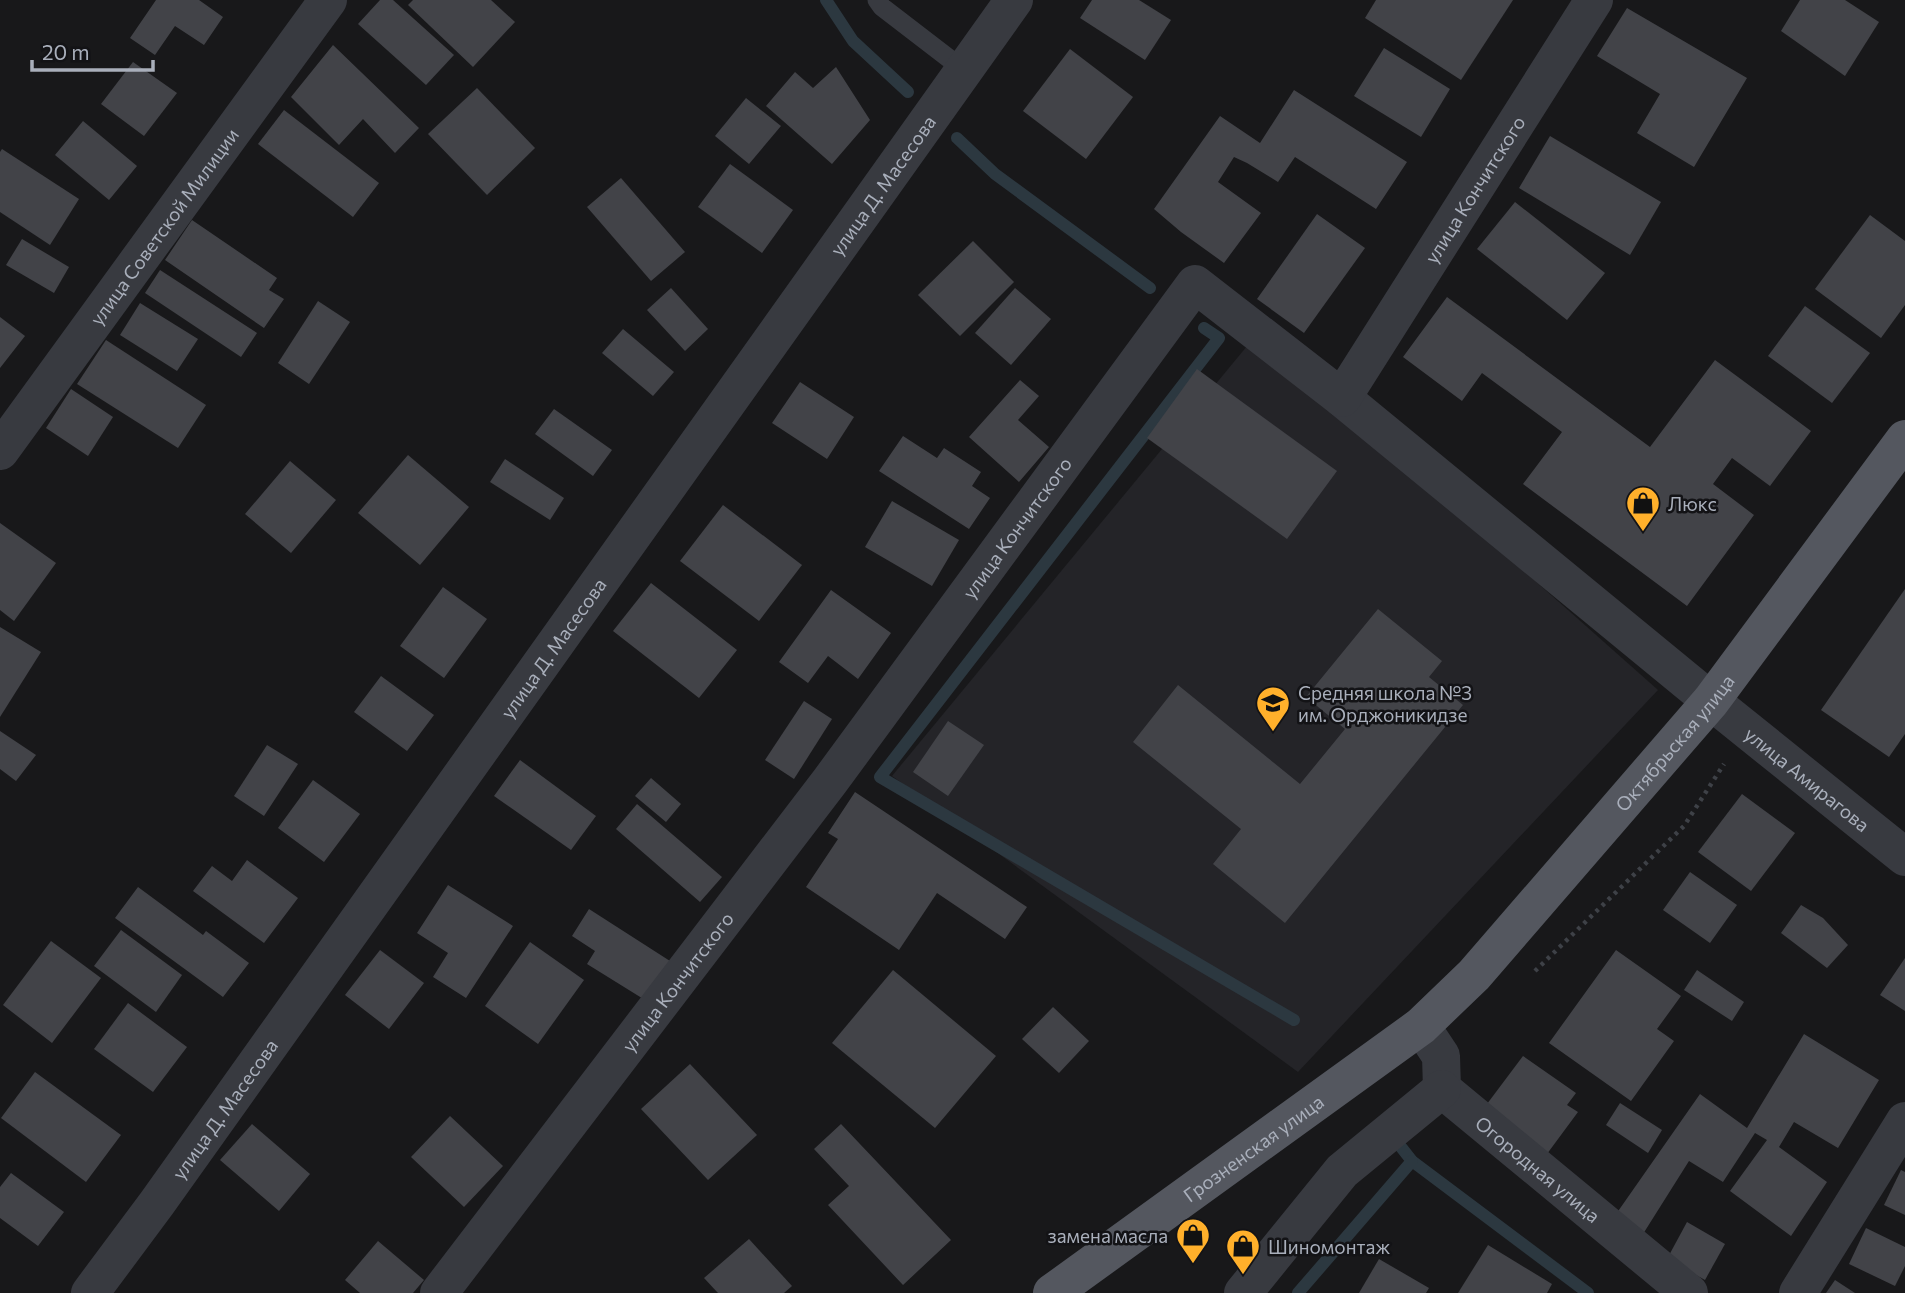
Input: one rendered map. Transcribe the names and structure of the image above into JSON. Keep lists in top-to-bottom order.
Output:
{
  "streets": {
    "main road": ["Октябрьская улица", "Грозненская улица"],
    "street": [
      "улица Д. Масесова",
      "улица Кончитского",
      "улица Советской Милиции",
      "улица Амирагова",
      "Огородная улица"
    ]
  },
  "crossings": [
    ["улица Кончитского", "улица Амирагова"],
    ["Октябрьская улица", "улица Амирагова"],
    ["Октябрьская улица", "Грозненская улица"]
  ],
  "places": {
    "shop": ["Люкс", "замена масла", "Шиномонтаж"],
    "school or university": ["Средняя школа №3 им. Орджоникидзе"]
  },
  "scale_bar": "20 m"
}
